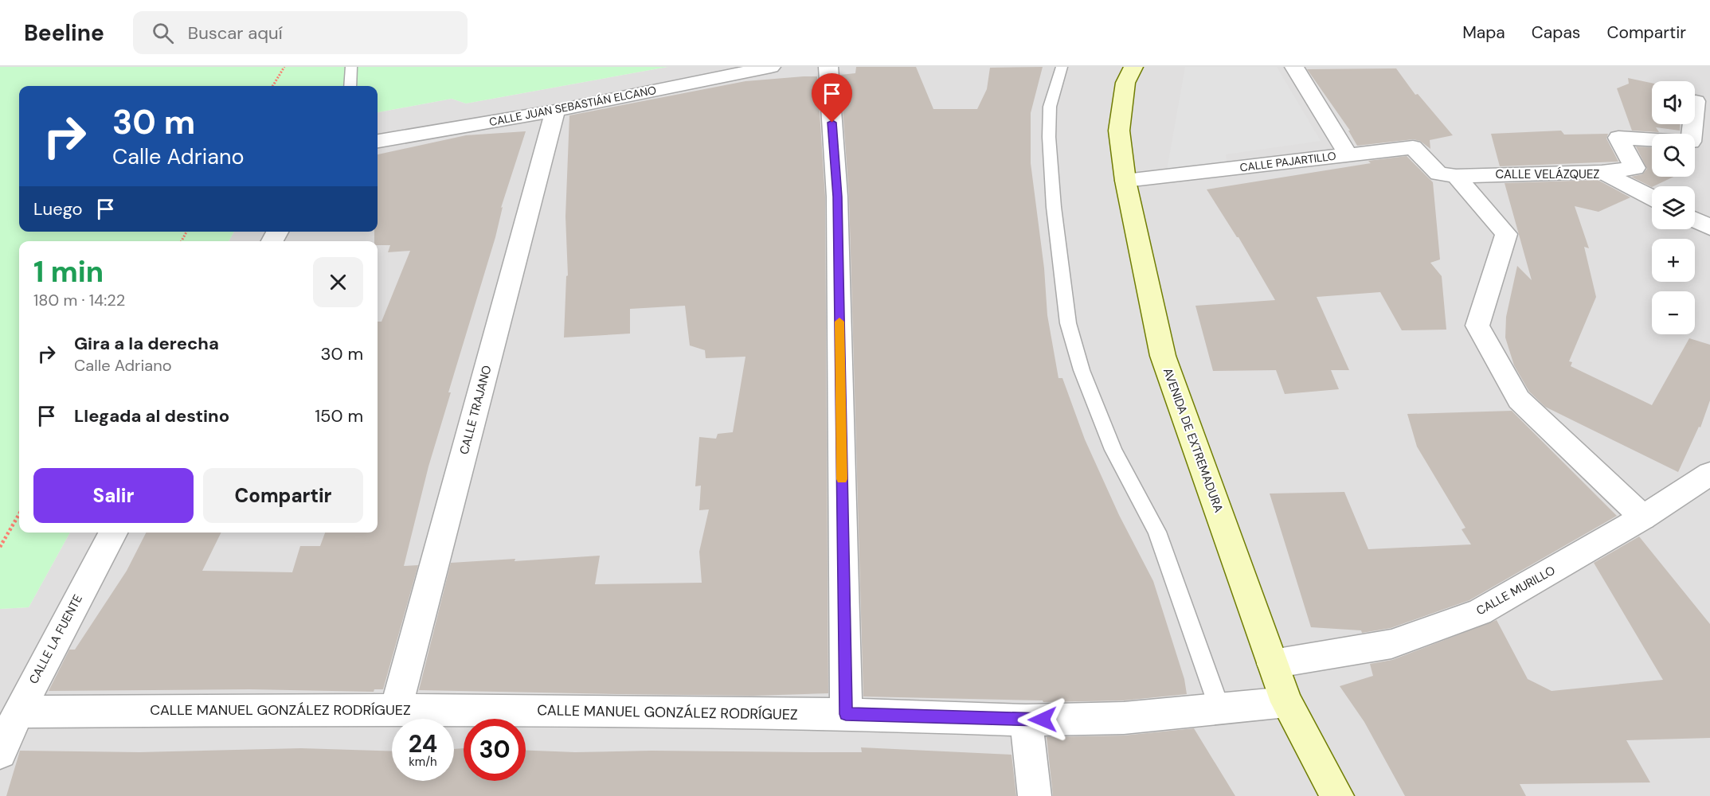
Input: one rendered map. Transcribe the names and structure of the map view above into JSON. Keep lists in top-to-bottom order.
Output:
{
  "streets": {
    "main road": ["AVENIDA DE EXTREMADURA"],
    "street": [
      "CALLE JUAN SEBASTIÁN ELCANO",
      "CALLE PAJARTILLO",
      "CALLE VELÁZQUEZ",
      "CALLE TRAJANO",
      "CALLE MURILLO",
      "CALLE LA FUENTE",
      "CALLE MANUEL GONZÁLEZ RODRÍGUEZ"
    ]
  },
  "crossings": [
    ["CALLE JUAN SEBASTIÁN ELCANO", "CALLE TRAJANO"],
    ["CALLE PAJARTILLO", "AVENIDA DE EXTREMADURA"],
    ["CALLE TRAJANO", "CALLE MANUEL GONZÁLEZ RODRÍGUEZ"],
    ["AVENIDA DE EXTREMADURA", "CALLE MURILLO"],
    ["AVENIDA DE EXTREMADURA", "CALLE MANUEL GONZÁLEZ RODRÍGUEZ"],
    ["CALLE LA FUENTE", "CALLE MANUEL GONZÁLEZ RODRÍGUEZ"]
  ],
  "page": {
    "header": "Beeline",
    "search": "Buscar aquí",
    "nav": ["Mapa", "Capas", "Compartir"],
    "map_buttons": ["+", "−"],
    "turn": ["30 m", "Calle Adriano"],
    "then": "Luego",
    "heading": ["1 min", "180 m · 14:22"],
    "list": [
      {
        "name": "Gira a la derecha",
        "note": "Calle Adriano",
        "value": "30 m"
      },
      {
        "name": "Llegada al destino",
        "value": "150 m"
      }
    ],
    "buttons": ["Salir", "Compartir"],
    "speed": "24 km/h",
    "limit": "30"
  }
}
